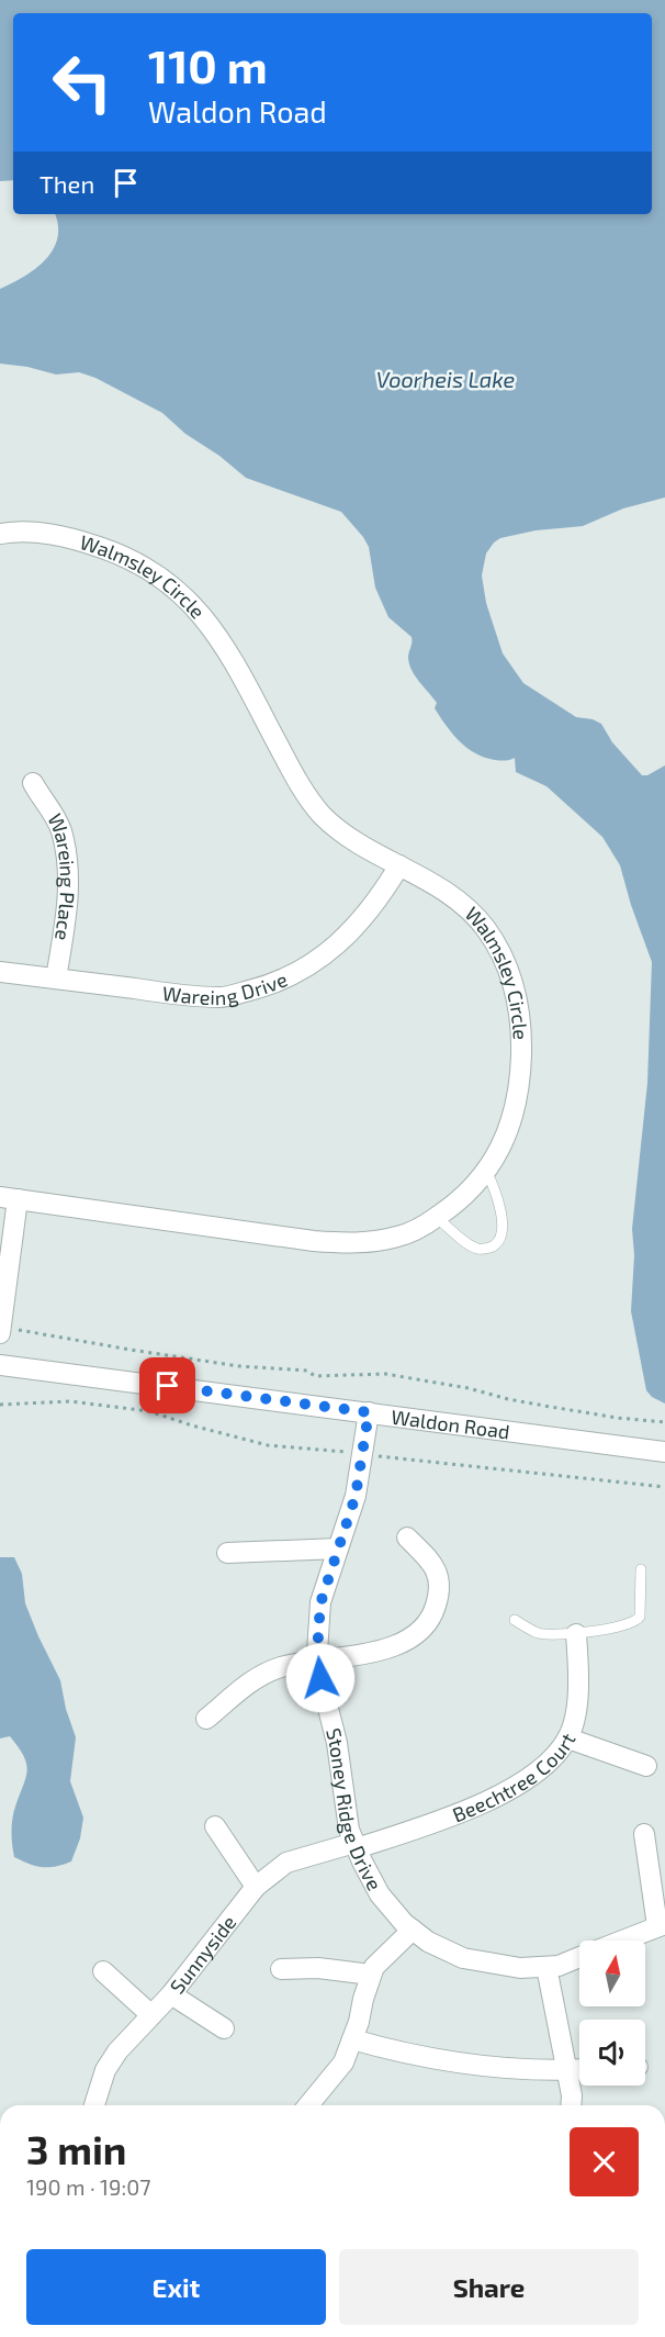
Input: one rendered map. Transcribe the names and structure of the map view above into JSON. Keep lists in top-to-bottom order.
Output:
{
  "streets": {
    "street": [
      "Walmsley Circle",
      "Wareing Place",
      "Wareing Drive",
      "Waldon Road",
      "Beechtree Court",
      "Stoney Ridge Drive",
      "Sunnyside"
    ]
  },
  "crossings": [
    ["Walmsley Circle", "Wareing Drive"],
    ["Wareing Place", "Wareing Drive"],
    ["Waldon Road", "Stoney Ridge Drive"],
    ["Beechtree Court", "Stoney Ridge Drive"],
    ["Beechtree Court", "Sunnyside"],
    ["Stoney Ridge Drive", "Sunnyside"]
  ],
  "water": ["Voorheis Lake"],
  "north": "top",
  "page": {
    "turn": ["110 m", "Waldon Road"],
    "then": "Then",
    "heading": ["3 min", "190 m · 19:07"],
    "buttons": ["Exit", "Share"]
  }
}
